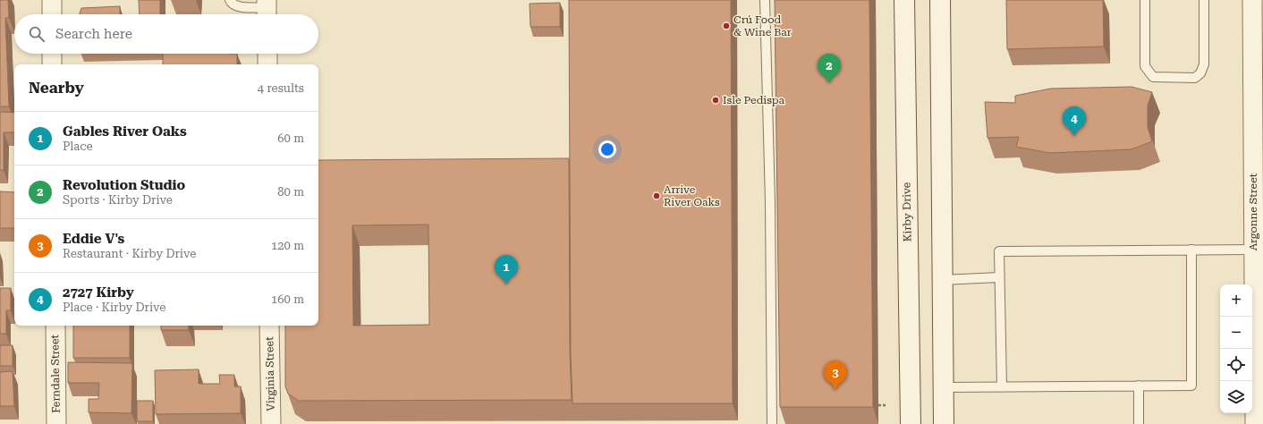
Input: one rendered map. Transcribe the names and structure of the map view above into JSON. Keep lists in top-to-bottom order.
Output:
{
  "streets": {
    "main road": ["Kirby Drive"],
    "street": ["Argonne Street", "Ferndale Street", "Virginia Street"]
  },
  "places": ["Crú Food & Wine Bar", "Isle Pedispa", "Arrive River Oaks"],
  "page": {
    "search": "Search here",
    "pins": [
      "2",
      "4",
      "1",
      "3"
    ],
    "heading": ["Nearby", "4 results"],
    "list": [
      {
        "mark": "1",
        "name": "Gables River Oaks",
        "note": "Place",
        "value": "60 m"
      },
      {
        "mark": "2",
        "name": "Revolution Studio",
        "note": "Sports · Kirby Drive",
        "value": "80 m"
      },
      {
        "mark": "3",
        "name": "Eddie V's",
        "note": "Restaurant · Kirby Drive",
        "value": "120 m"
      },
      {
        "mark": "4",
        "name": "2727 Kirby",
        "note": "Place · Kirby Drive",
        "value": "160 m"
      }
    ],
    "map_buttons": ["+", "−"]
  }
}
